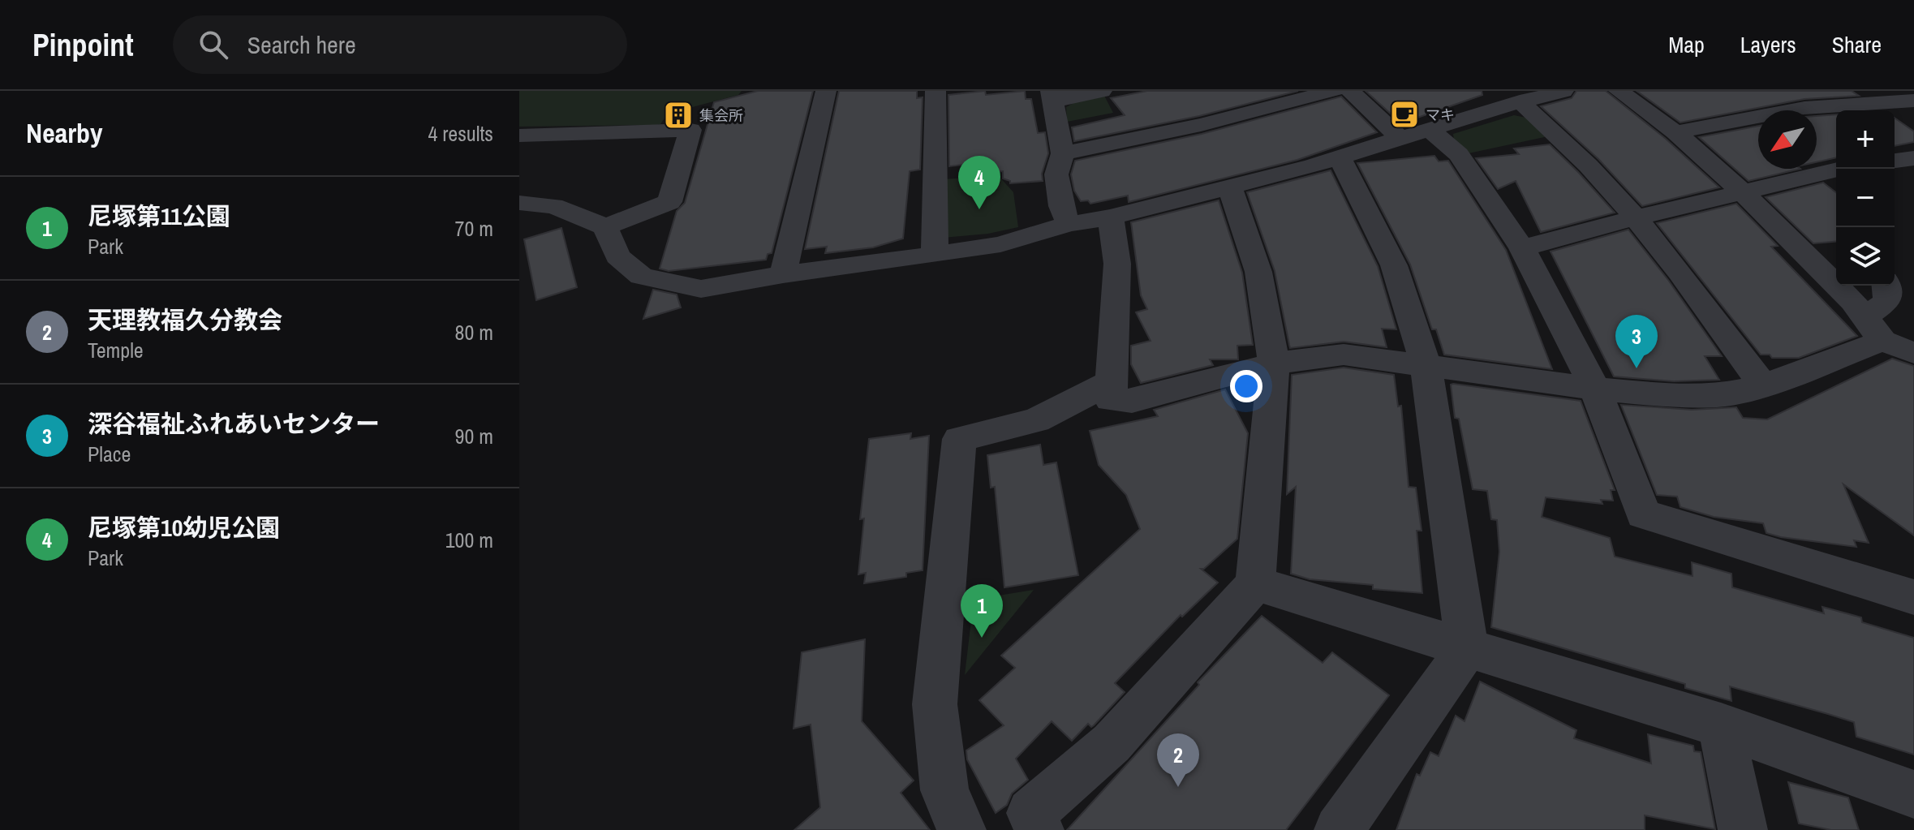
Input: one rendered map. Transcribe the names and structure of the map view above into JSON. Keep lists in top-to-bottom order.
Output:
{
  "places": {
    "cafe": ["マキ"],
    "building": ["集会所"]
  },
  "north": "bottom left",
  "page": {
    "header": "Pinpoint",
    "search": "Search here",
    "nav": ["Map", "Layers", "Share"],
    "heading": ["Nearby", "4 results"],
    "map_buttons": ["+", "−"],
    "pins": [
      "4",
      "3",
      "1",
      "2"
    ],
    "list": [
      {
        "mark": "1",
        "name": "尼塚第11公園",
        "note": "Park",
        "value": "70 m"
      },
      {
        "mark": "2",
        "name": "天理教福久分教会",
        "note": "Temple",
        "value": "80 m"
      },
      {
        "mark": "3",
        "name": "深谷福祉ふれあいセンター",
        "note": "Place",
        "value": "90 m"
      },
      {
        "mark": "4",
        "name": "尼塚第10幼児公園",
        "note": "Park",
        "value": "100 m"
      }
    ]
  }
}
